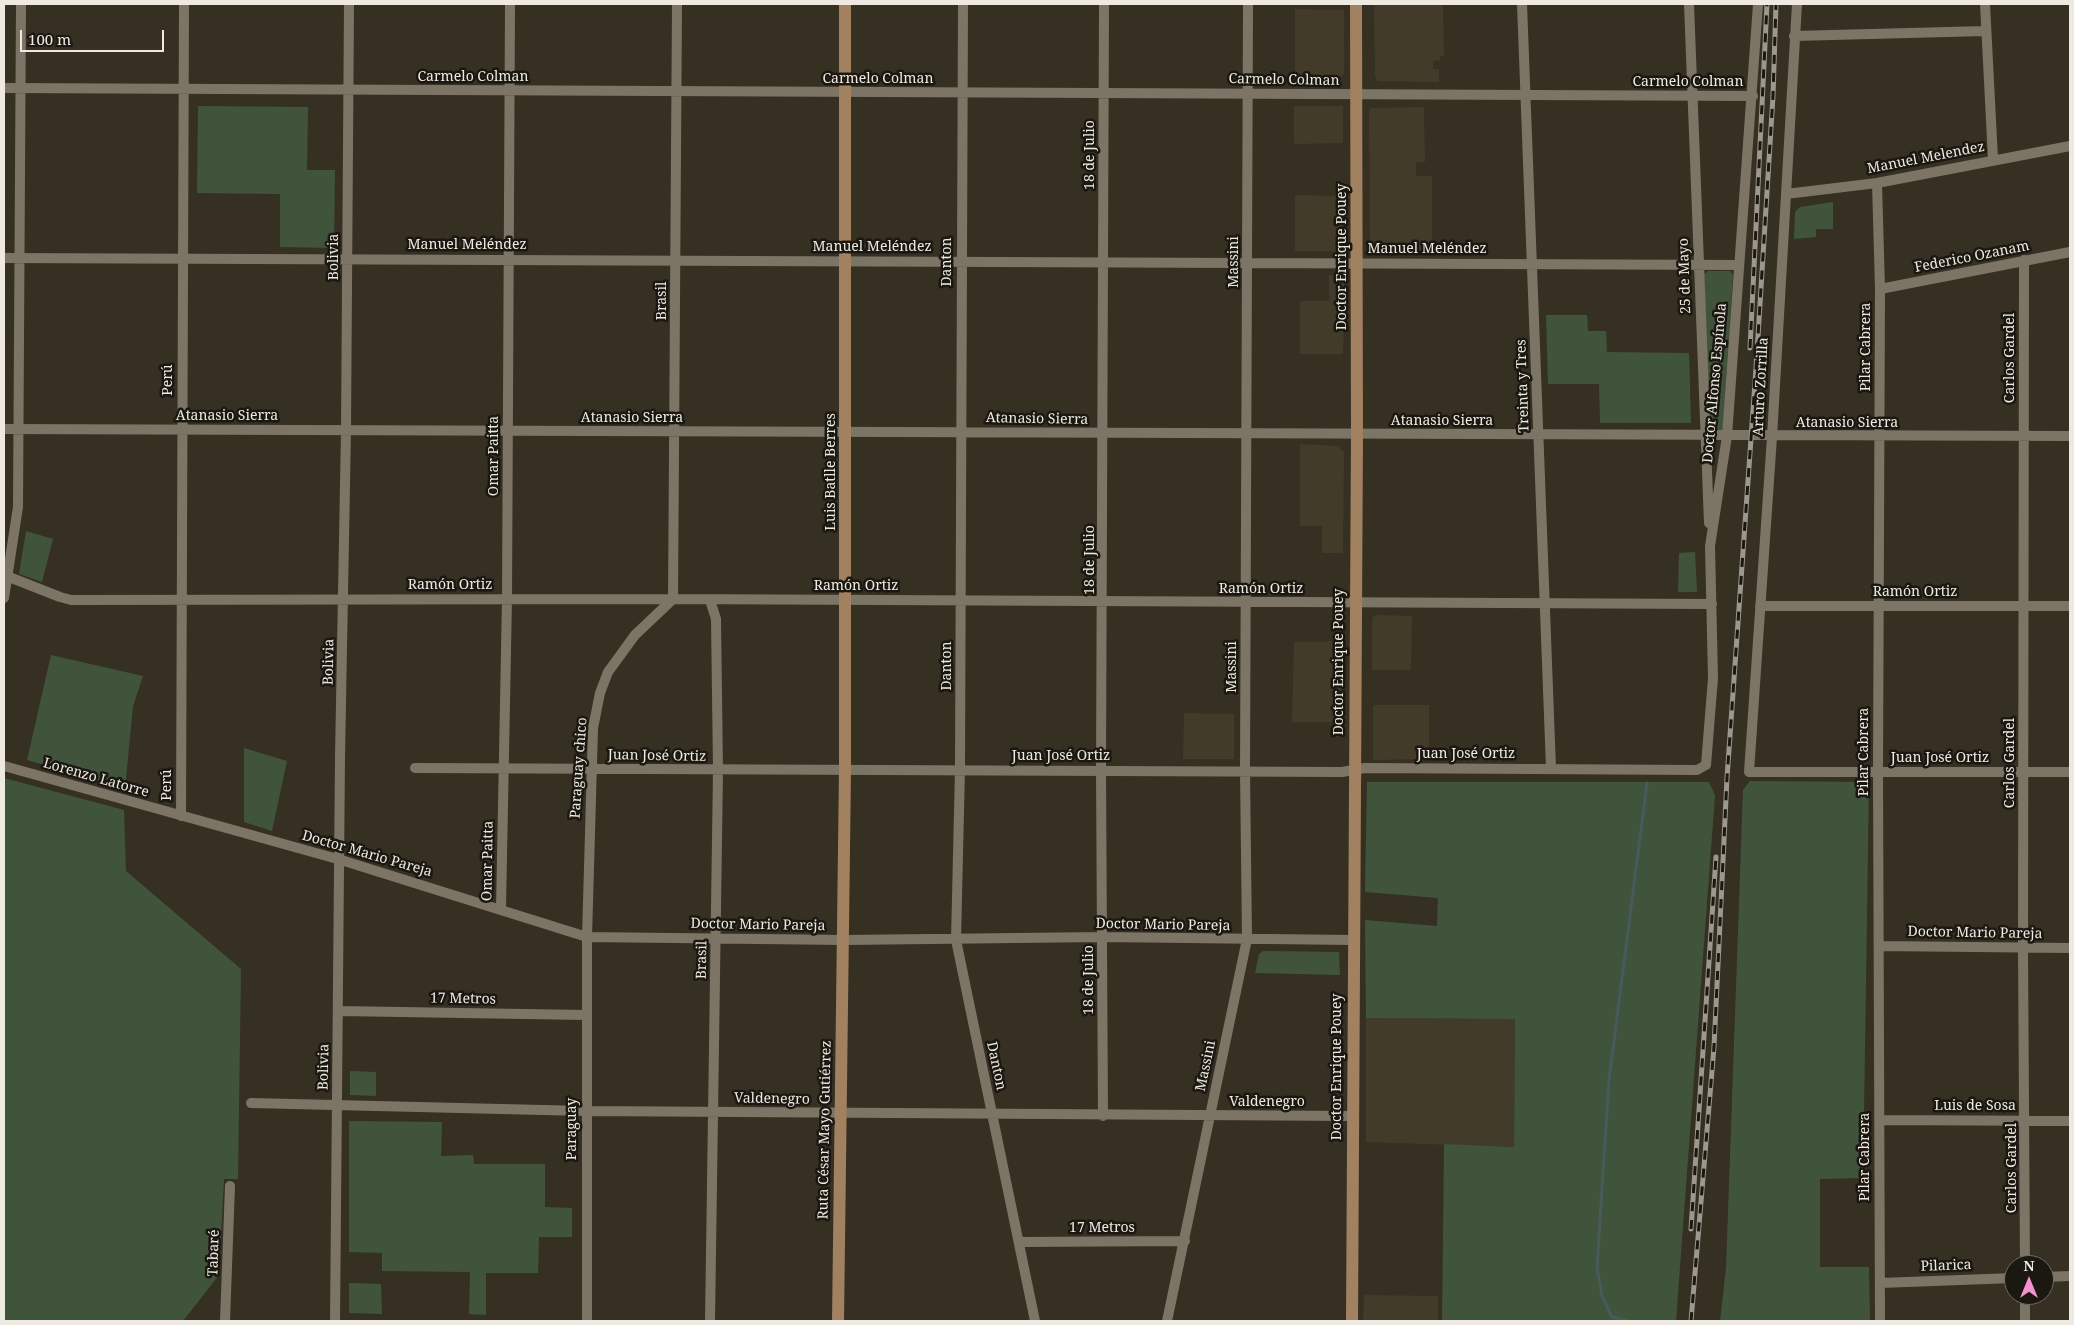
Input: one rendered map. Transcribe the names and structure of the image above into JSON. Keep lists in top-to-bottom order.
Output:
{
  "streets": {
    "street": [
      "Carmelo Colman",
      "18 de Julio",
      "Manuel Melendez",
      "Manuel Meléndez",
      "Bolivia",
      "Doctor Enrique Pouey",
      "Federico Ozanam",
      "Danton",
      "Massini",
      "25 de Mayo",
      "Brasil",
      "Pilar Cabrera",
      "Carlos Gardel",
      "Perú",
      "Doctor Alfonso Espínola",
      "Treinta y Tres",
      "Arturo Zorrilla",
      "Atanasio Sierra",
      "Omar Paitta",
      "Luis Batlle Berres",
      "Ramón Ortiz",
      "Juan José Ortiz",
      "Paraguay chico",
      "Lorenzo Latorre",
      "Doctor Mario Pareja",
      "17 Metros",
      "Valdenegro",
      "Luis de Sosa",
      "Paraguay",
      "Ruta César Mayo Gutiérrez",
      "Tabaré",
      "Pilarica"
    ]
  },
  "crossings": [
    ["Carmelo Colman", "18 de Julio"],
    ["Carmelo Colman", "Bolivia"],
    ["Carmelo Colman", "Doctor Enrique Pouey"],
    ["Carmelo Colman", "Danton"],
    ["Carmelo Colman", "Massini"],
    ["Carmelo Colman", "25 de Mayo"],
    ["Carmelo Colman", "Brasil"],
    ["Carmelo Colman", "Perú"],
    ["Carmelo Colman", "Doctor Alfonso Espínola"],
    ["Carmelo Colman", "Treinta y Tres"],
    ["Carmelo Colman", "Omar Paitta"],
    ["Carmelo Colman", "Luis Batlle Berres"],
    ["18 de Julio", "Manuel Meléndez"],
    ["18 de Julio", "Atanasio Sierra"],
    ["18 de Julio", "Ramón Ortiz"],
    ["18 de Julio", "Juan José Ortiz"],
    ["18 de Julio", "Doctor Mario Pareja"],
    ["18 de Julio", "Valdenegro"],
    ["Manuel Melendez", "Pilar Cabrera"],
    ["Manuel Melendez", "Arturo Zorrilla"],
    ["Manuel Meléndez", "Bolivia"],
    ["Manuel Meléndez", "Doctor Enrique Pouey"],
    ["Manuel Meléndez", "Danton"],
    ["Manuel Meléndez", "Massini"],
    ["Manuel Meléndez", "25 de Mayo"],
    ["Manuel Meléndez", "Brasil"],
    ["Manuel Meléndez", "Perú"],
    ["Manuel Meléndez", "Doctor Alfonso Espínola"],
    ["Manuel Meléndez", "Treinta y Tres"],
    ["Manuel Meléndez", "Omar Paitta"],
    ["Manuel Meléndez", "Luis Batlle Berres"],
    ["Bolivia", "Atanasio Sierra"],
    ["Bolivia", "Ramón Ortiz"],
    ["Bolivia", "Doctor Mario Pareja"],
    ["Bolivia", "17 Metros"],
    ["Bolivia", "Valdenegro"],
    ["Doctor Enrique Pouey", "Atanasio Sierra"],
    ["Doctor Enrique Pouey", "Ramón Ortiz"],
    ["Doctor Enrique Pouey", "Juan José Ortiz"],
    ["Doctor Enrique Pouey", "Doctor Mario Pareja"],
    ["Doctor Enrique Pouey", "Valdenegro"],
    ["Federico Ozanam", "Pilar Cabrera"],
    ["Federico Ozanam", "Carlos Gardel"],
    ["Danton", "Atanasio Sierra"],
    ["Danton", "Ramón Ortiz"],
    ["Danton", "Juan José Ortiz"],
    ["Danton", "Doctor Mario Pareja"],
    ["Danton", "17 Metros"],
    ["Danton", "Valdenegro"],
    ["Massini", "Atanasio Sierra"],
    ["Massini", "Ramón Ortiz"],
    ["Massini", "Juan José Ortiz"],
    ["Massini", "Doctor Mario Pareja"],
    ["Massini", "17 Metros"],
    ["Massini", "Valdenegro"],
    ["25 de Mayo", "Doctor Alfonso Espínola"],
    ["25 de Mayo", "Atanasio Sierra"],
    ["Brasil", "Atanasio Sierra"],
    ["Brasil", "Ramón Ortiz"],
    ["Brasil", "Juan José Ortiz"],
    ["Brasil", "Paraguay chico"],
    ["Brasil", "Doctor Mario Pareja"],
    ["Brasil", "Valdenegro"],
    ["Pilar Cabrera", "Atanasio Sierra"],
    ["Pilar Cabrera", "Ramón Ortiz"],
    ["Pilar Cabrera", "Juan José Ortiz"],
    ["Pilar Cabrera", "Doctor Mario Pareja"],
    ["Pilar Cabrera", "Luis de Sosa"],
    ["Pilar Cabrera", "Pilarica"],
    ["Carlos Gardel", "Atanasio Sierra"],
    ["Carlos Gardel", "Ramón Ortiz"],
    ["Carlos Gardel", "Juan José Ortiz"],
    ["Carlos Gardel", "Doctor Mario Pareja"],
    ["Carlos Gardel", "Luis de Sosa"],
    ["Perú", "Atanasio Sierra"],
    ["Perú", "Ramón Ortiz"],
    ["Perú", "Lorenzo Latorre"],
    ["Perú", "Doctor Mario Pareja"],
    ["Doctor Alfonso Espínola", "Atanasio Sierra"],
    ["Doctor Alfonso Espínola", "Ramón Ortiz"],
    ["Doctor Alfonso Espínola", "Juan José Ortiz"],
    ["Treinta y Tres", "Atanasio Sierra"],
    ["Treinta y Tres", "Ramón Ortiz"],
    ["Treinta y Tres", "Juan José Ortiz"],
    ["Arturo Zorrilla", "Atanasio Sierra"],
    ["Arturo Zorrilla", "Ramón Ortiz"],
    ["Arturo Zorrilla", "Juan José Ortiz"],
    ["Atanasio Sierra", "Omar Paitta"],
    ["Atanasio Sierra", "Luis Batlle Berres"],
    ["Omar Paitta", "Ramón Ortiz"],
    ["Omar Paitta", "Juan José Ortiz"],
    ["Omar Paitta", "Doctor Mario Pareja"],
    ["Luis Batlle Berres", "Ramón Ortiz"],
    ["Luis Batlle Berres", "Juan José Ortiz"],
    ["Luis Batlle Berres", "Doctor Mario Pareja"],
    ["Luis Batlle Berres", "Ruta César Mayo Gutiérrez"],
    ["Ramón Ortiz", "Paraguay chico"],
    ["Juan José Ortiz", "Paraguay chico"],
    ["Paraguay chico", "Doctor Mario Pareja"],
    ["Paraguay chico", "Paraguay"],
    ["Lorenzo Latorre", "Doctor Mario Pareja"],
    ["Doctor Mario Pareja", "Paraguay"],
    ["Doctor Mario Pareja", "Ruta César Mayo Gutiérrez"],
    ["17 Metros", "Paraguay"],
    ["Valdenegro", "Paraguay"],
    ["Valdenegro", "Ruta César Mayo Gutiérrez"]
  ],
  "scale_bar": "100 m",
  "north": "top"
}
